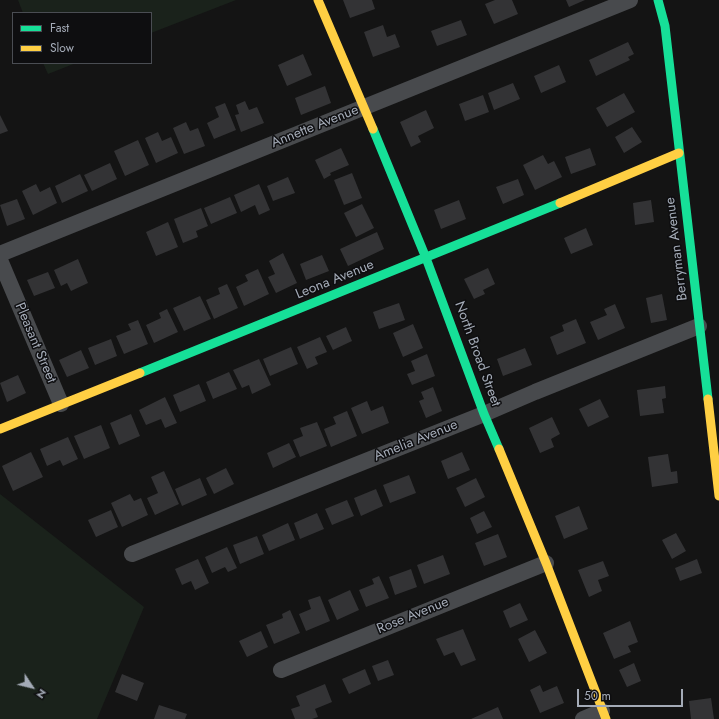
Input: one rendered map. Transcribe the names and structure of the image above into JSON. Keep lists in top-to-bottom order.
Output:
{
  "streets": {
    "street": [
      "Annette Avenue",
      "Berryman Avenue",
      "Leona Avenue",
      "Pleasant Street",
      "North Broad Street",
      "Amelia Avenue",
      "Rose Avenue"
    ]
  },
  "crossings": [
    ["Annette Avenue", "North Broad Street"],
    ["Berryman Avenue", "Leona Avenue"],
    ["Berryman Avenue", "Amelia Avenue"],
    ["Leona Avenue", "Pleasant Street"],
    ["Leona Avenue", "North Broad Street"],
    ["North Broad Street", "Amelia Avenue"],
    ["North Broad Street", "Rose Avenue"]
  ],
  "legend": ["Fast", "Slow"],
  "scale_bar": "50 m",
  "north": "bottom right"
}
